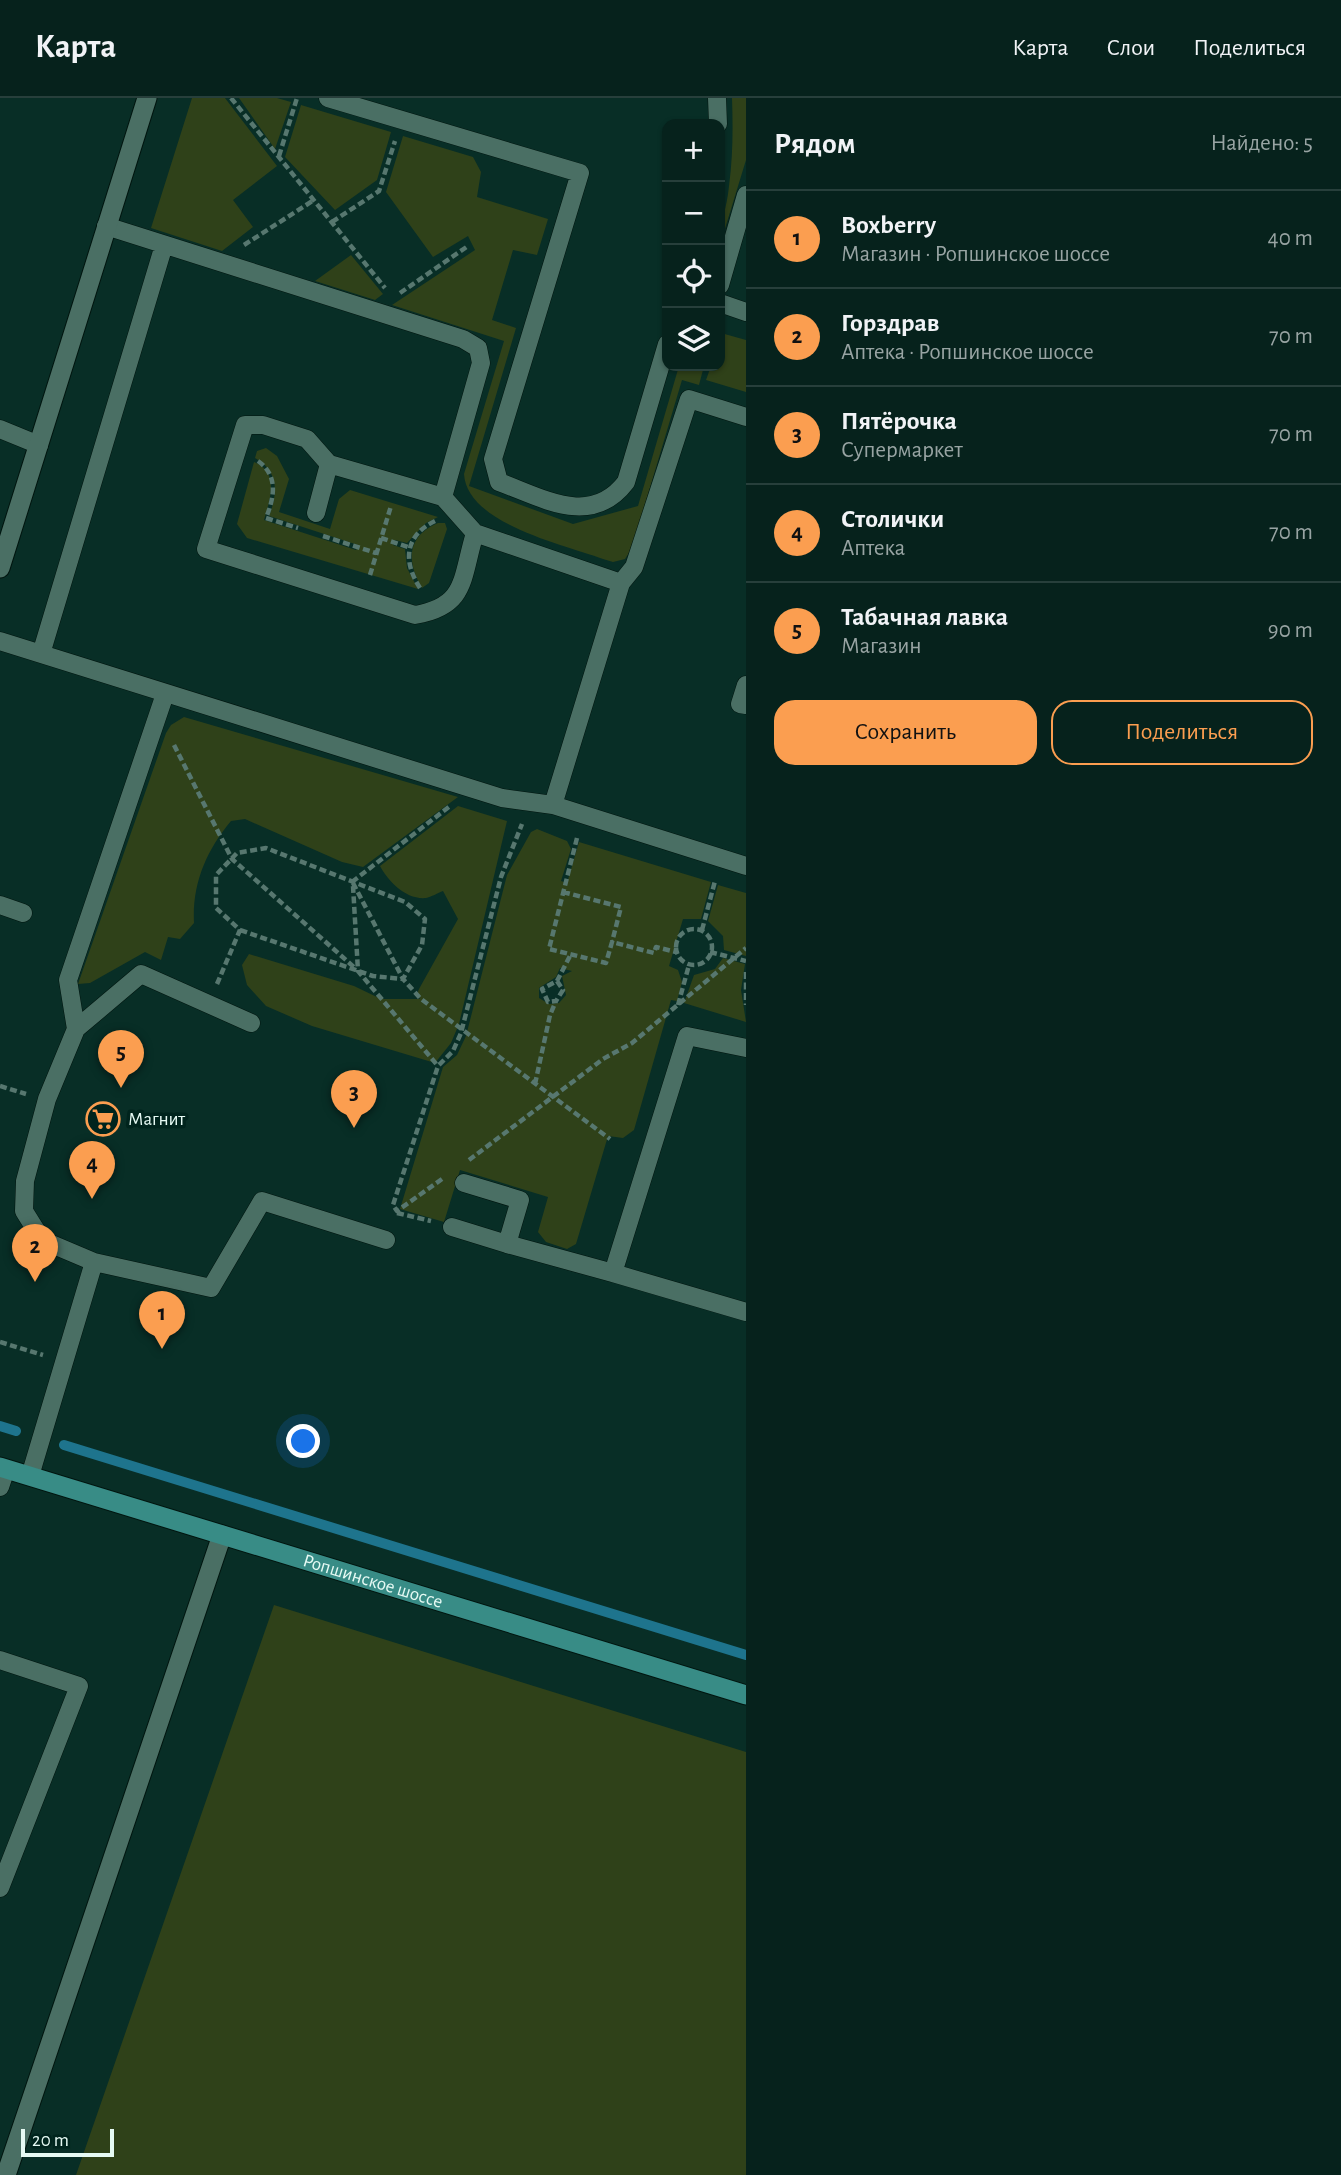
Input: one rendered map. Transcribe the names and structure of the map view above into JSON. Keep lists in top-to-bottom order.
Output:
{
  "streets": {
    "main road": ["Ропшинское шоссе"]
  },
  "places": {
    "supermarket": ["Магнит"]
  },
  "scale_bar": "20 m",
  "page": {
    "header": "Карта",
    "nav": ["Карта", "Слои", "Поделиться"],
    "heading": ["Рядом", "Найдено: 5"],
    "map_buttons": ["+", "−"],
    "list": [
      {
        "mark": "1",
        "name": "Boxberry",
        "note": "Магазин · Ропшинское шоссе",
        "value": "40 m"
      },
      {
        "mark": "2",
        "name": "Горздрав",
        "note": "Аптека · Ропшинское шоссе",
        "value": "70 m"
      },
      {
        "mark": "3",
        "name": "Пятёрочка",
        "note": "Супермаркет",
        "value": "70 m"
      },
      {
        "mark": "4",
        "name": "Столички",
        "note": "Аптека",
        "value": "70 m"
      },
      {
        "mark": "5",
        "name": "Табачная лавка",
        "note": "Магазин",
        "value": "90 m"
      }
    ],
    "buttons": ["Сохранить", "Поделиться"],
    "pins": [
      "5",
      "3",
      "4",
      "2",
      "1"
    ],
    "scale": "20 m"
  }
}
